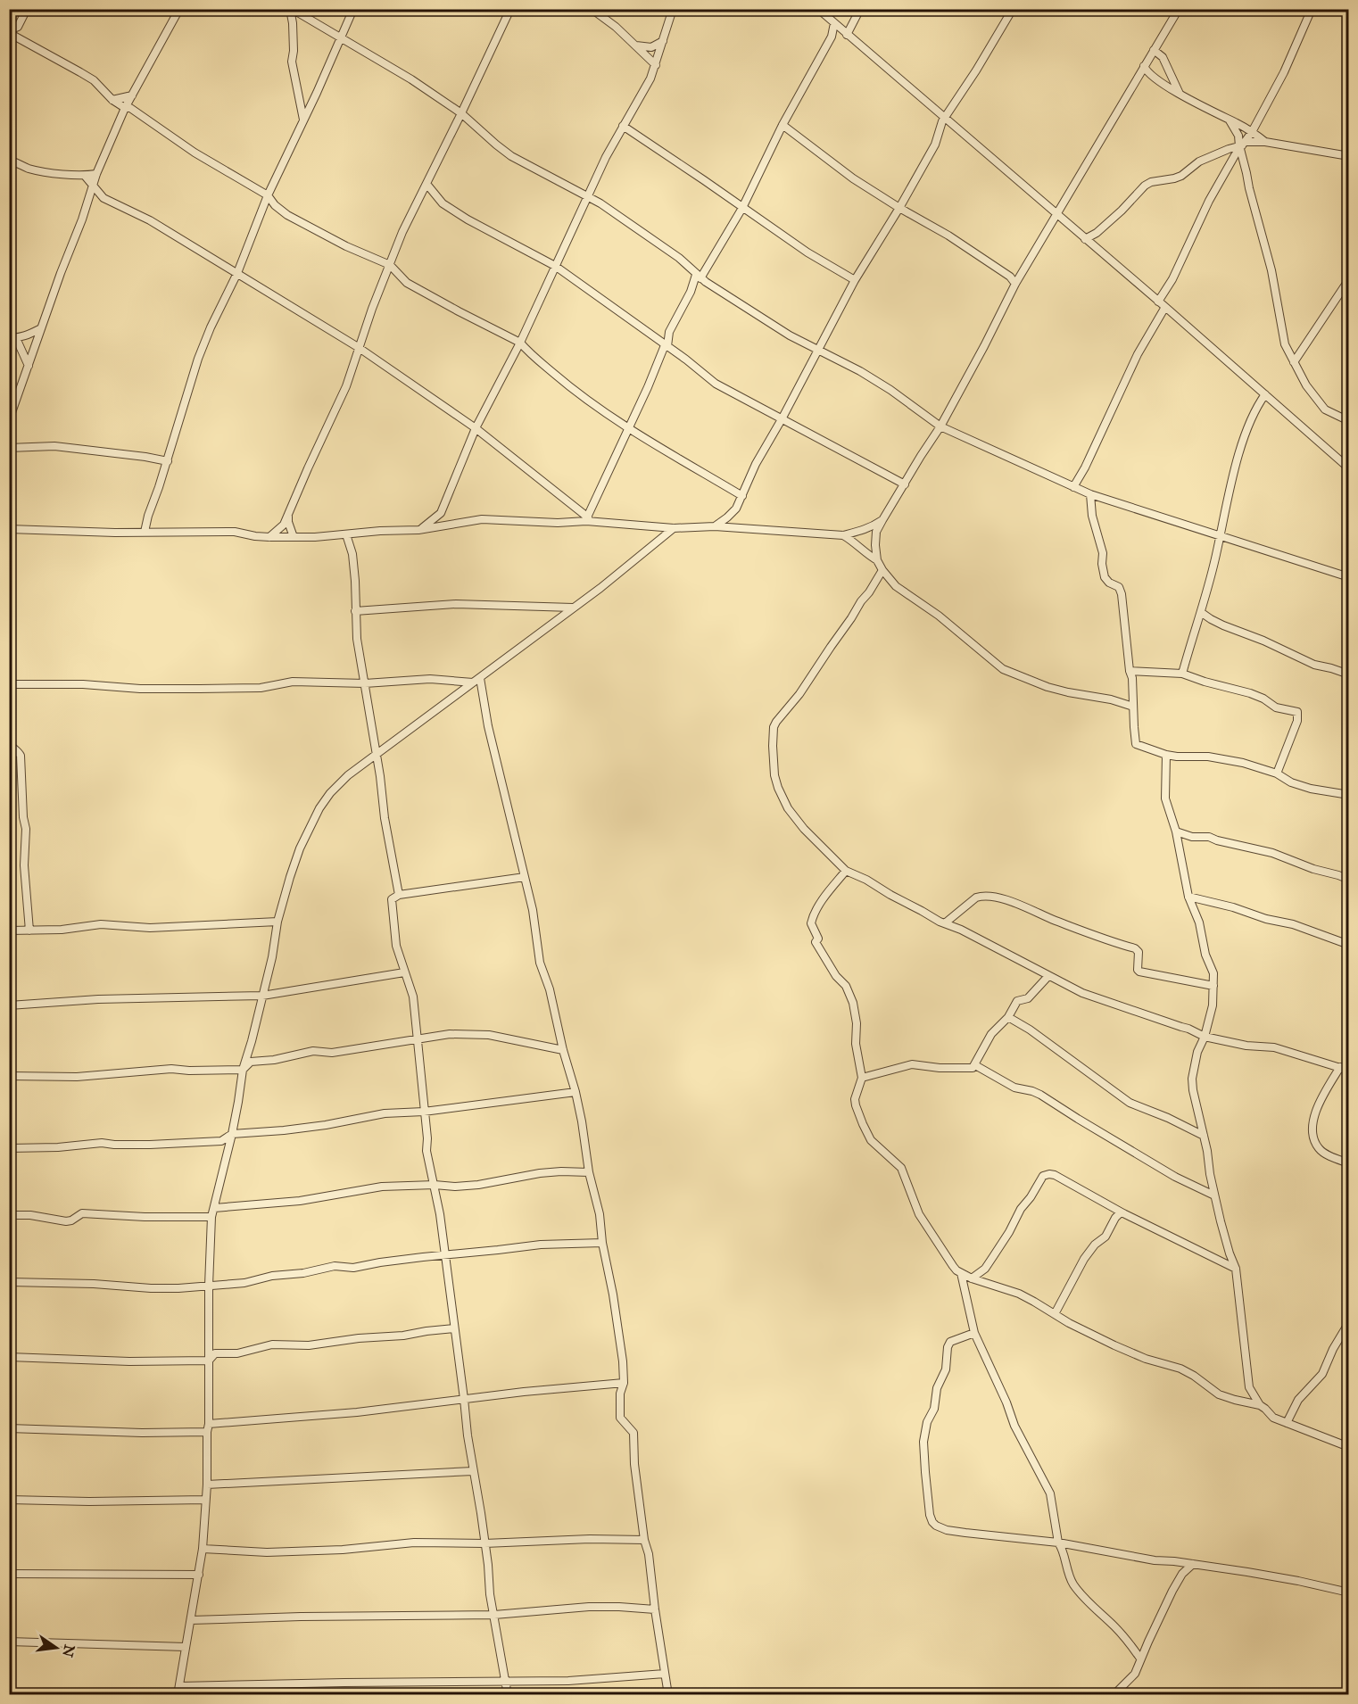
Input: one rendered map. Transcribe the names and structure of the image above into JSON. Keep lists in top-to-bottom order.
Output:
{
  "north": "right"
}
